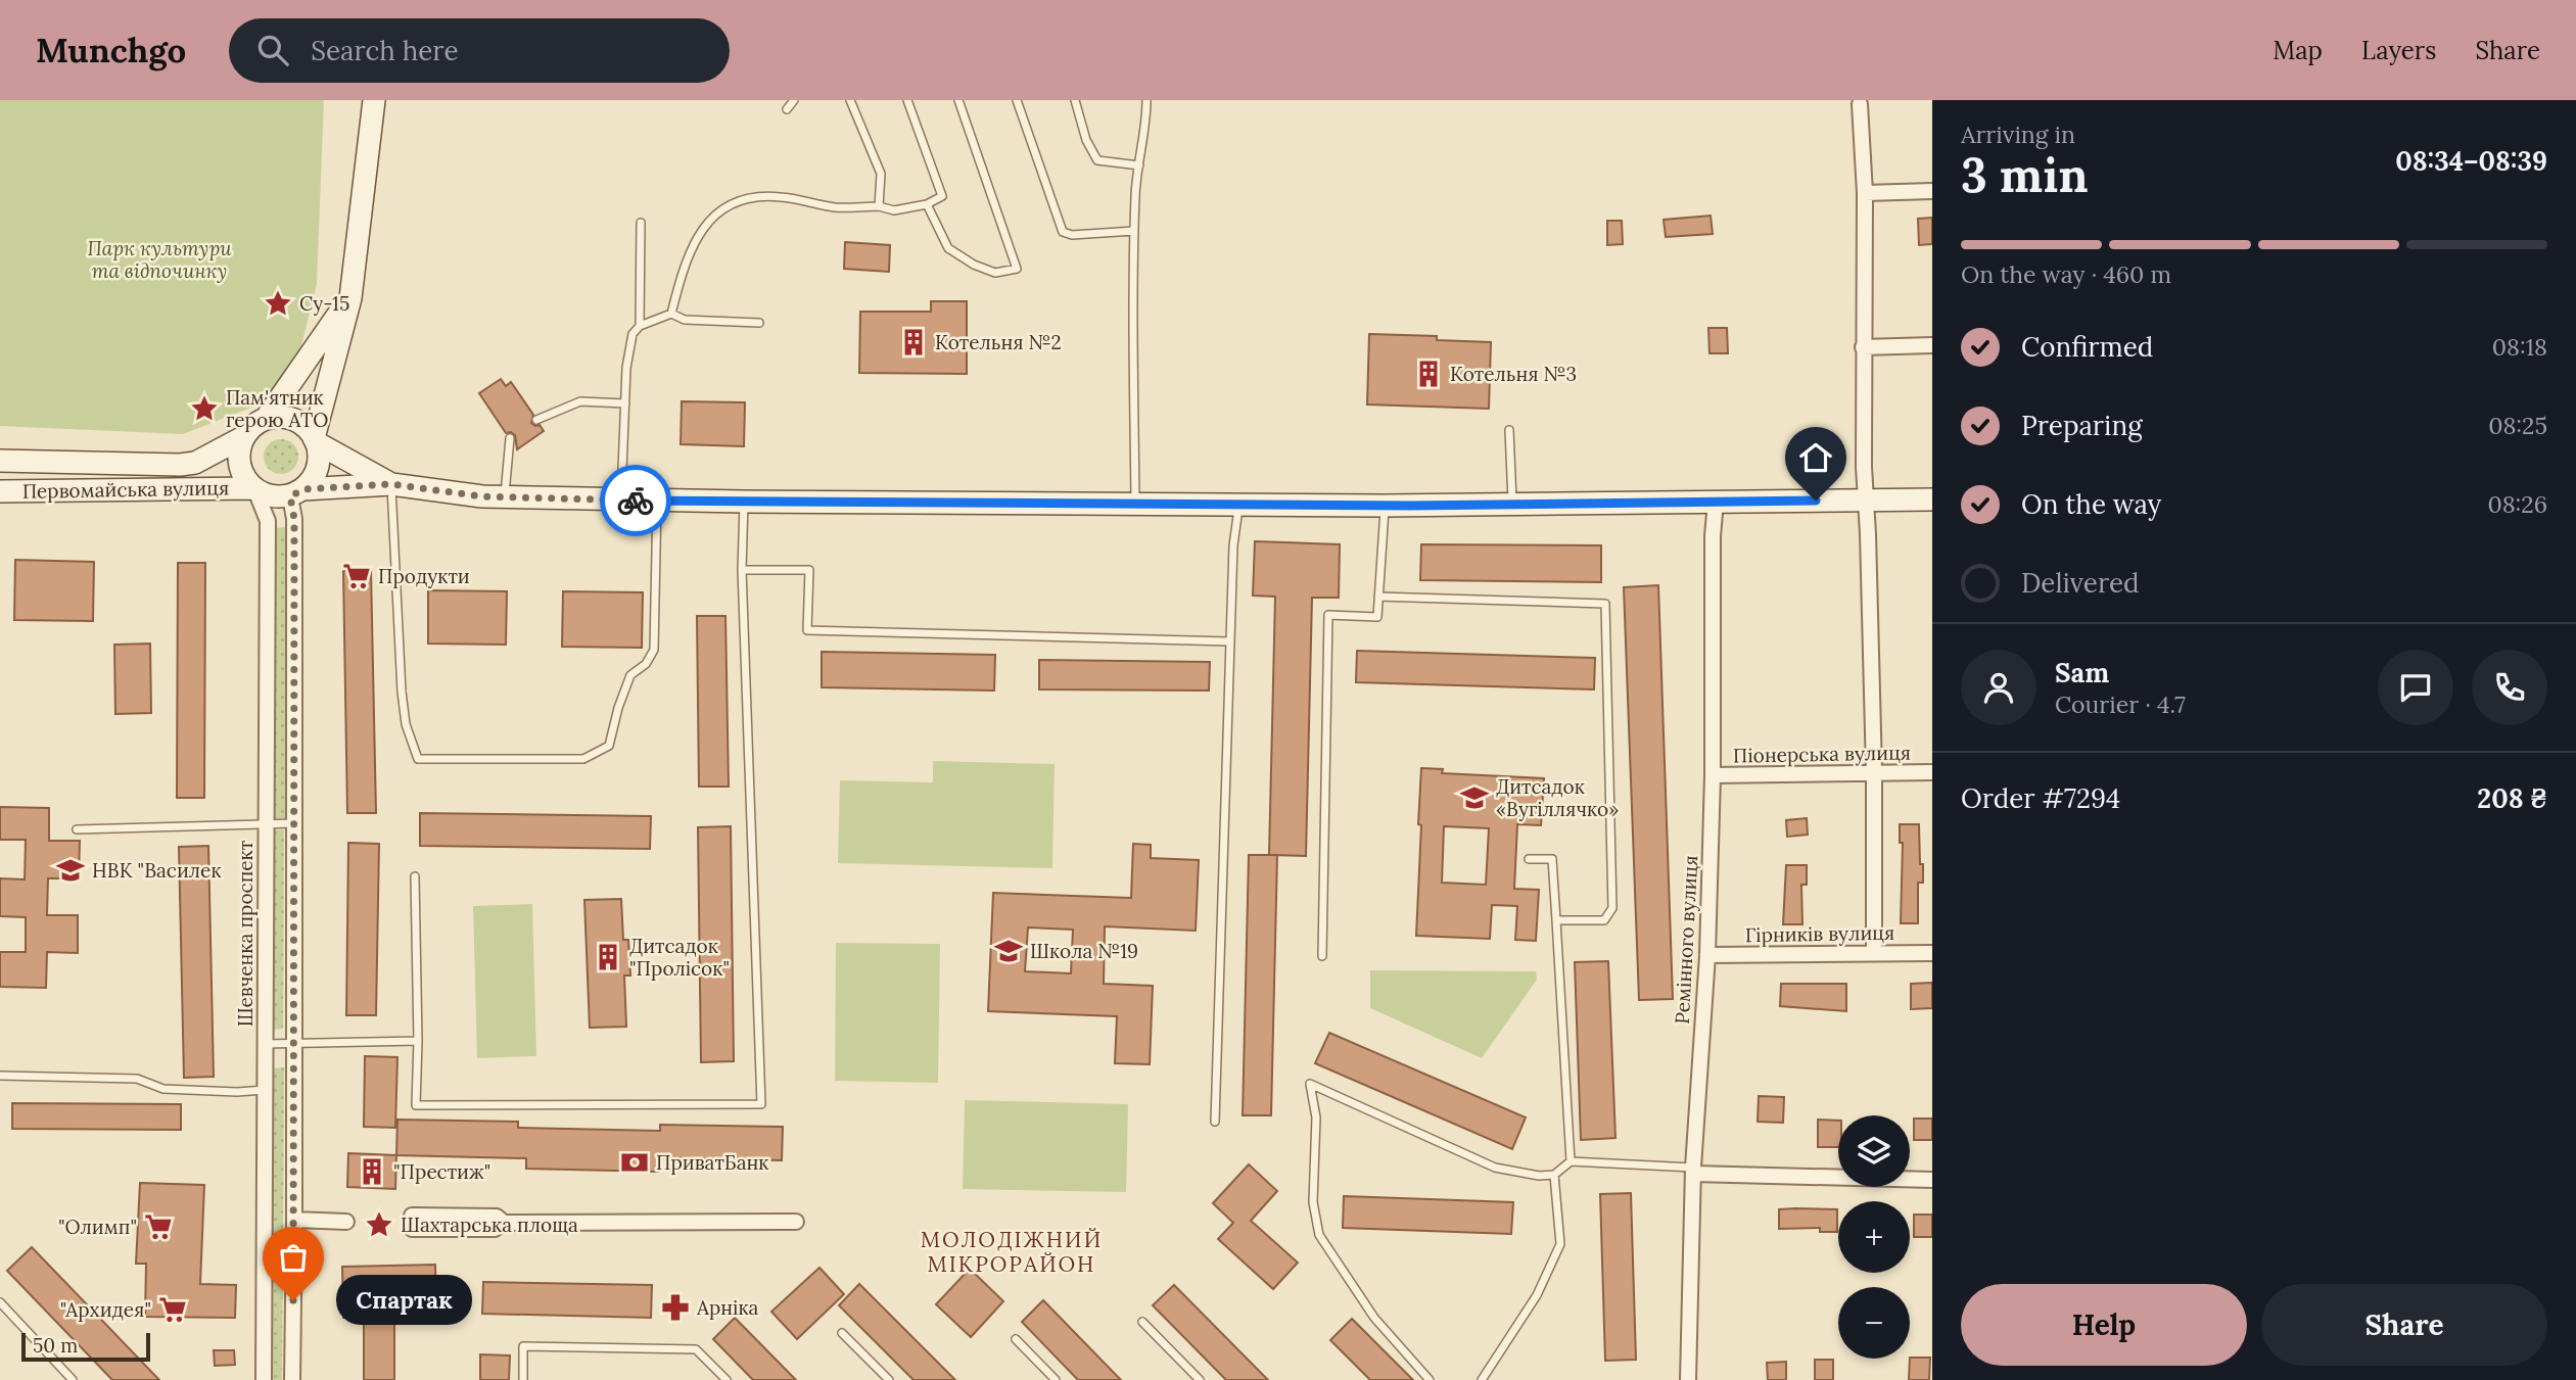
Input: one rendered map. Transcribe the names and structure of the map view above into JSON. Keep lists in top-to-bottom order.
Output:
{
  "streets": {
    "main road": ["Первомайська вулиця"],
    "street": [
      "Піонерська вулиця",
      "Шевченка проспект",
      "Гірників вулиця",
      "Ремінного вулиця"
    ]
  },
  "crossings": [
    ["Первомайська вулиця", "Шевченка проспект"],
    ["Піонерська вулиця", "Ремінного вулиця"],
    ["Гірників вулиця", "Ремінного вулиця"]
  ],
  "districts": ["МОЛОДІЖНИЙ МІКРОРАЙОН"],
  "parks": ["Парк культури та відпочинку"],
  "places": {
    "place": ["Су-15", "Пам'ятник герою АТО", "Шахтарська площа"],
    "building": [
      "Котельня №2",
      "Котельня №3",
      "Дитсадок \"Пролісок\"",
      "\"Престиж\""
    ],
    "supermarket": ["Продукти", "\"Олимп\"", "\"Архидея\""],
    "school or university": ["Дитсадок «Вугіллячко»", "НВК \"Василек", "Школа №19"],
    "bank": ["ПриватБанк"],
    "other": ["Спартак"],
    "pharmacy": ["Арніка"]
  },
  "scale_bar": "50 m",
  "page": {
    "header": "Munchgo",
    "search": "Search here",
    "nav": ["Map", "Layers", "Share"],
    "heading": ["3 min", "Arriving in", "08:34–08:39"],
    "panel": [
      "Sam",
      "Courier · 4.7",
      "Order #7294",
      "208 ₴"
    ],
    "bar": "On the way · 460 m",
    "list": [
      ["Confirmed", "08:18"],
      ["Preparing", "08:25"],
      ["On the way", "08:26"],
      "Delivered"
    ],
    "map_buttons": ["+", "−"],
    "buttons": ["Help", "Share"],
    "bubble": "Спартак",
    "scale": "50 m"
  }
}
